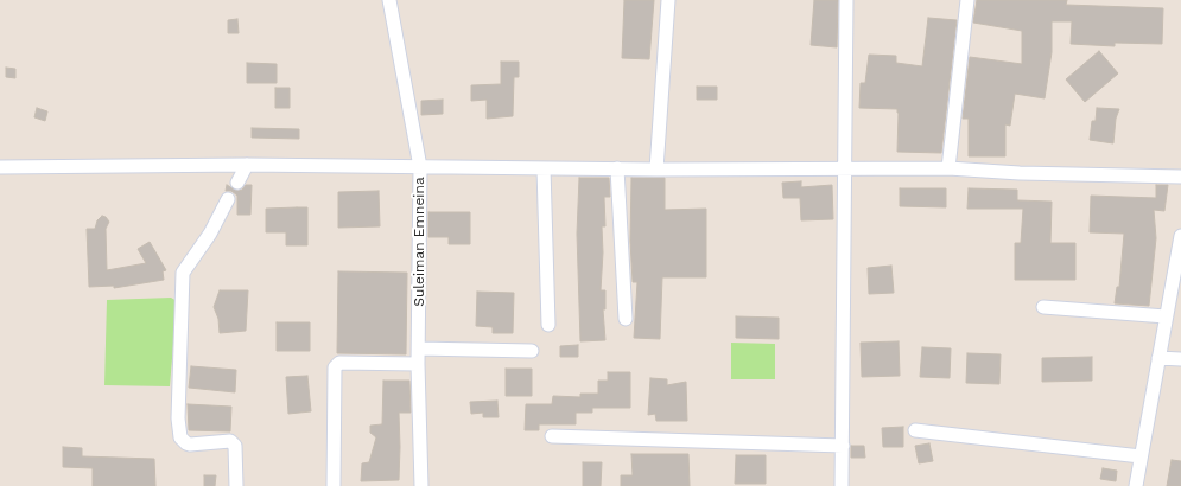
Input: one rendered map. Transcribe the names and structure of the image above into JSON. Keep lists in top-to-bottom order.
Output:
{
  "streets": {
    "street": ["Suleiman Emneina"]
  }
}
